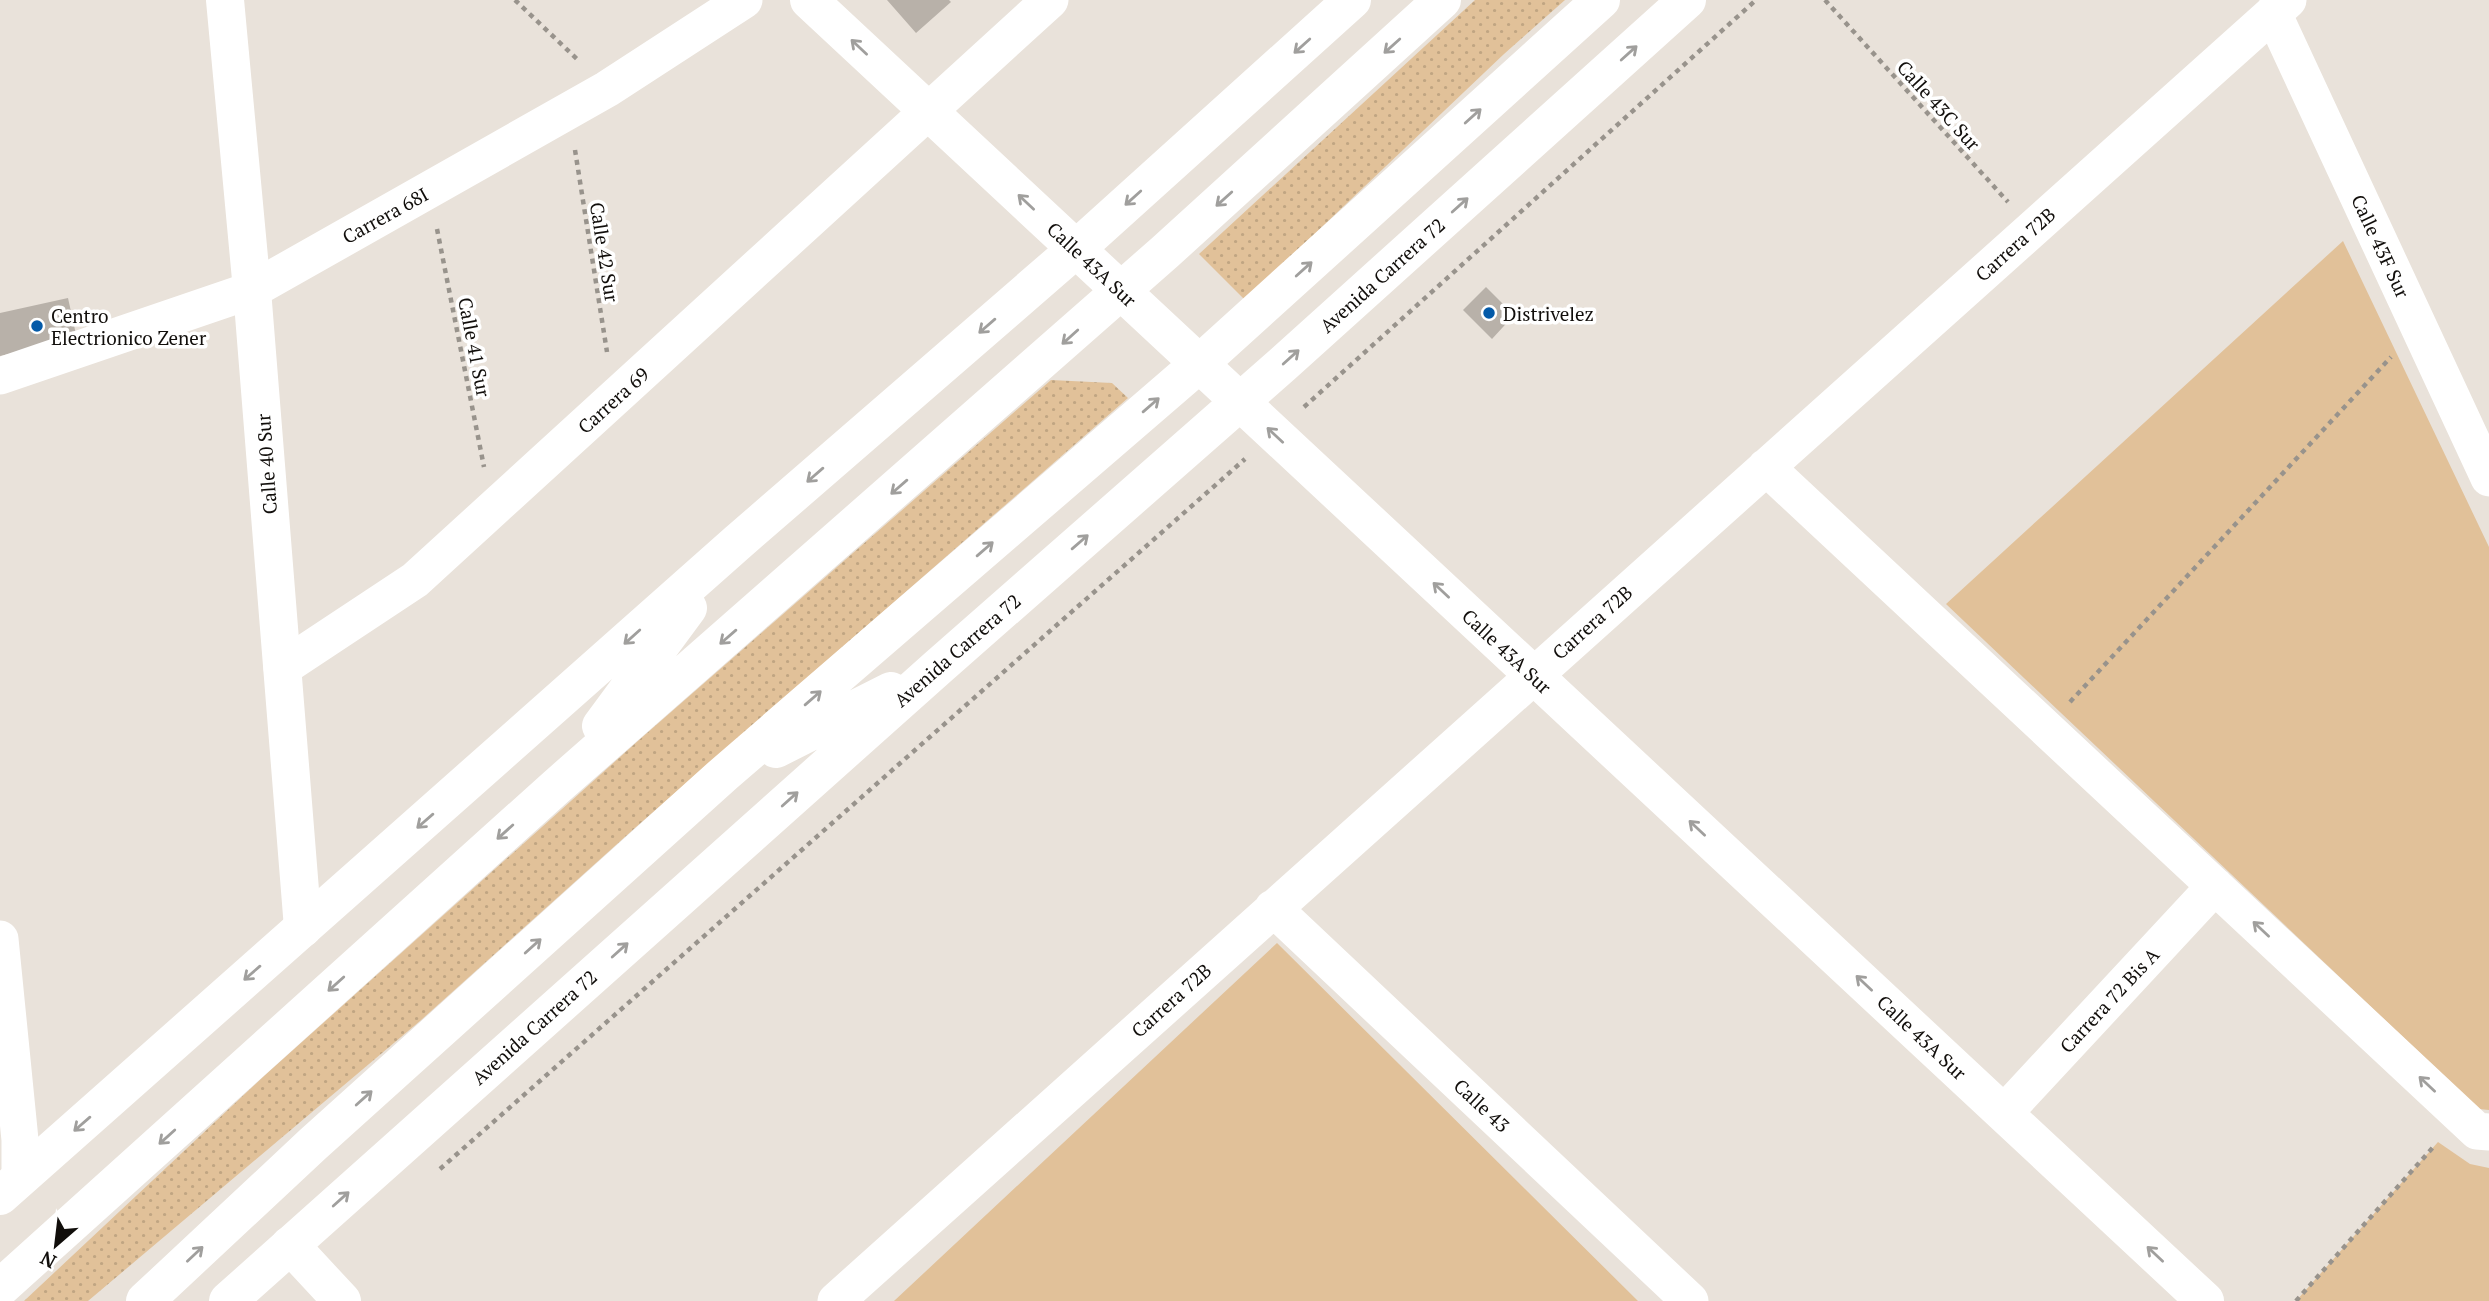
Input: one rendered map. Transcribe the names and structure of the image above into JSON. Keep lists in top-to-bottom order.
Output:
{
  "streets": {
    "main road": ["Calle 43A Sur", "Avenida Carrera 72", "Calle 40 Sur"],
    "street": [
      "Carrera 68I",
      "Carrera 72B",
      "Calle 43F Sur",
      "Carrera 69",
      "Carrera 72 Bis A",
      "Calle 43"
    ],
    "path": ["Calle 43C Sur", "Calle 42 Sur", "Calle 41 Sur"]
  },
  "crossings": [
    ["Calle 43C Sur", "Carrera 72B"],
    ["Carrera 68I", "Calle 42 Sur"],
    ["Carrera 68I", "Calle 41 Sur"],
    ["Carrera 68I", "Calle 40 Sur"],
    ["Carrera 72B", "Calle 43F Sur"],
    ["Carrera 72B", "Calle 43A Sur"],
    ["Carrera 72B", "Calle 43"],
    ["Calle 42 Sur", "Carrera 69"],
    ["Calle 43A Sur", "Avenida Carrera 72"],
    ["Calle 43A Sur", "Carrera 69"],
    ["Calle 43A Sur", "Carrera 72 Bis A"],
    ["Calle 41 Sur", "Carrera 69"],
    ["Carrera 69", "Calle 40 Sur"]
  ],
  "one_way": ["Calle 43A Sur"],
  "places": ["Distrivelez", "Centro Electrionico Zener"],
  "north": "bottom left"
}
